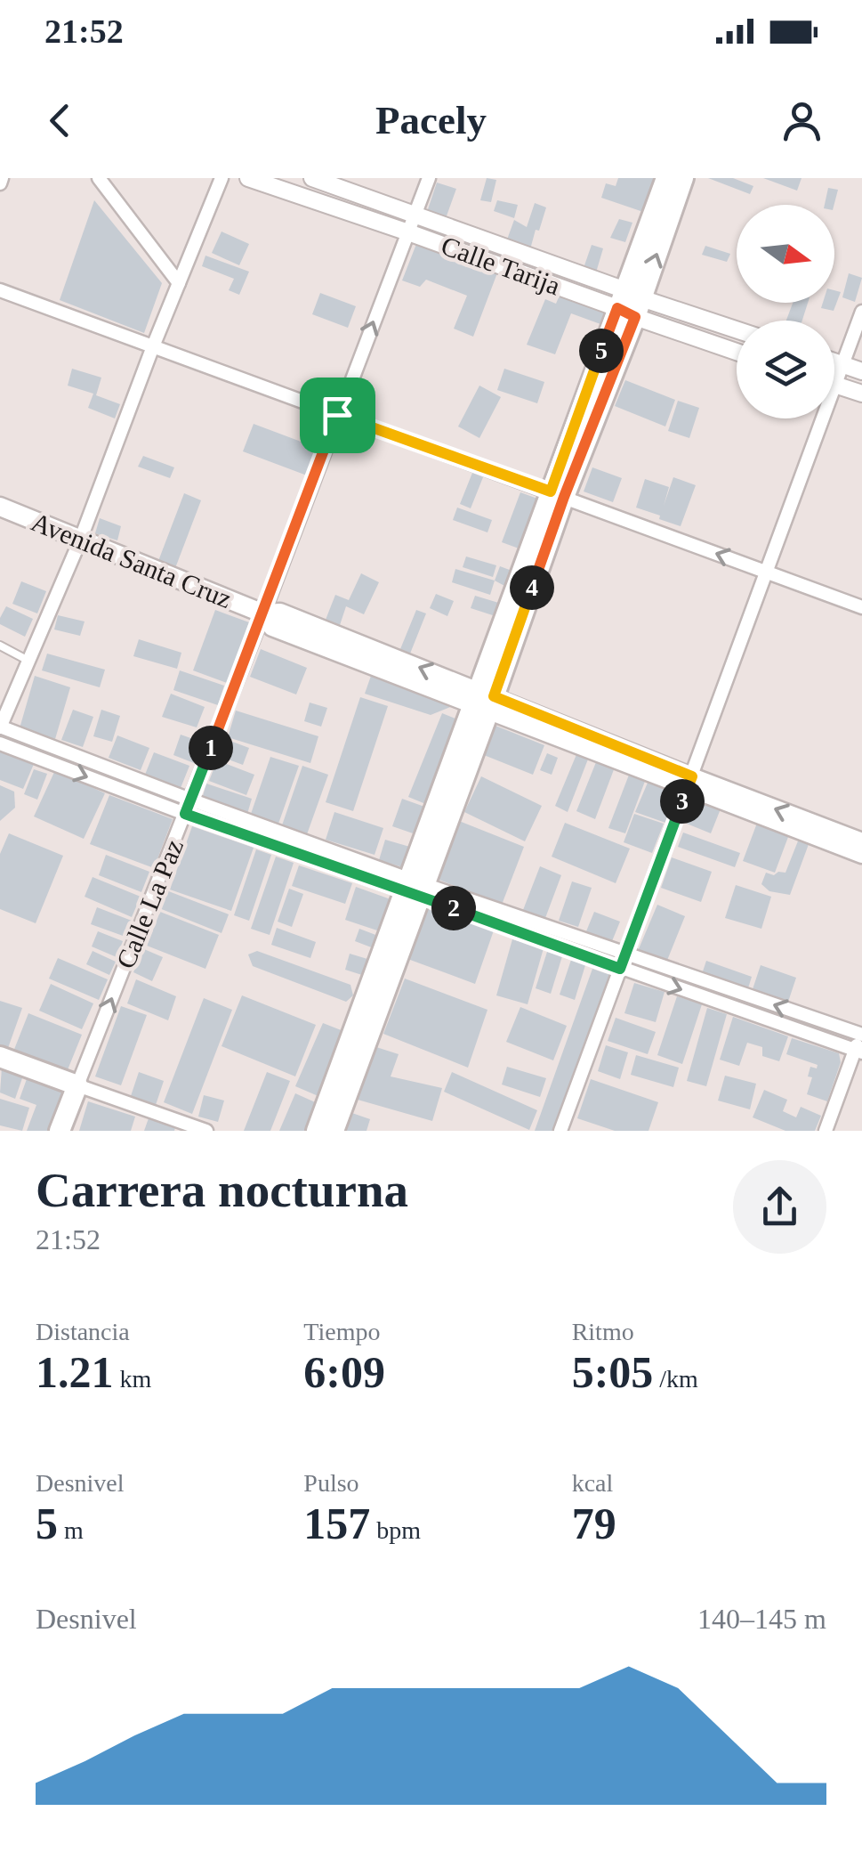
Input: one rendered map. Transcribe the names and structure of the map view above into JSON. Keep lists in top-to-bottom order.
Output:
{
  "streets": {
    "main road": ["Avenida Santa Cruz", "Calle La Paz"],
    "street": ["Calle Tarija"]
  },
  "crossings": [
    ["Calle Tarija", "Calle La Paz"],
    ["Avenida Santa Cruz", "Calle La Paz"]
  ],
  "one_way": ["Calle La Paz"],
  "north": "right",
  "page": {
    "status": "21:52",
    "header": "Pacely",
    "pins": [
      "5",
      "4",
      "1",
      "3",
      "2"
    ],
    "heading": ["Carrera nocturna", "21:52"],
    "stats": [
      ["Distancia", "1.21 km"],
      ["Tiempo", "6:09"],
      ["Ritmo", "5:05 /km"],
      ["Desnivel", "5 m"],
      ["Pulso", "157 bpm"],
      ["kcal", "79"]
    ],
    "chart": ["Desnivel", "140–145 m"]
  }
}
